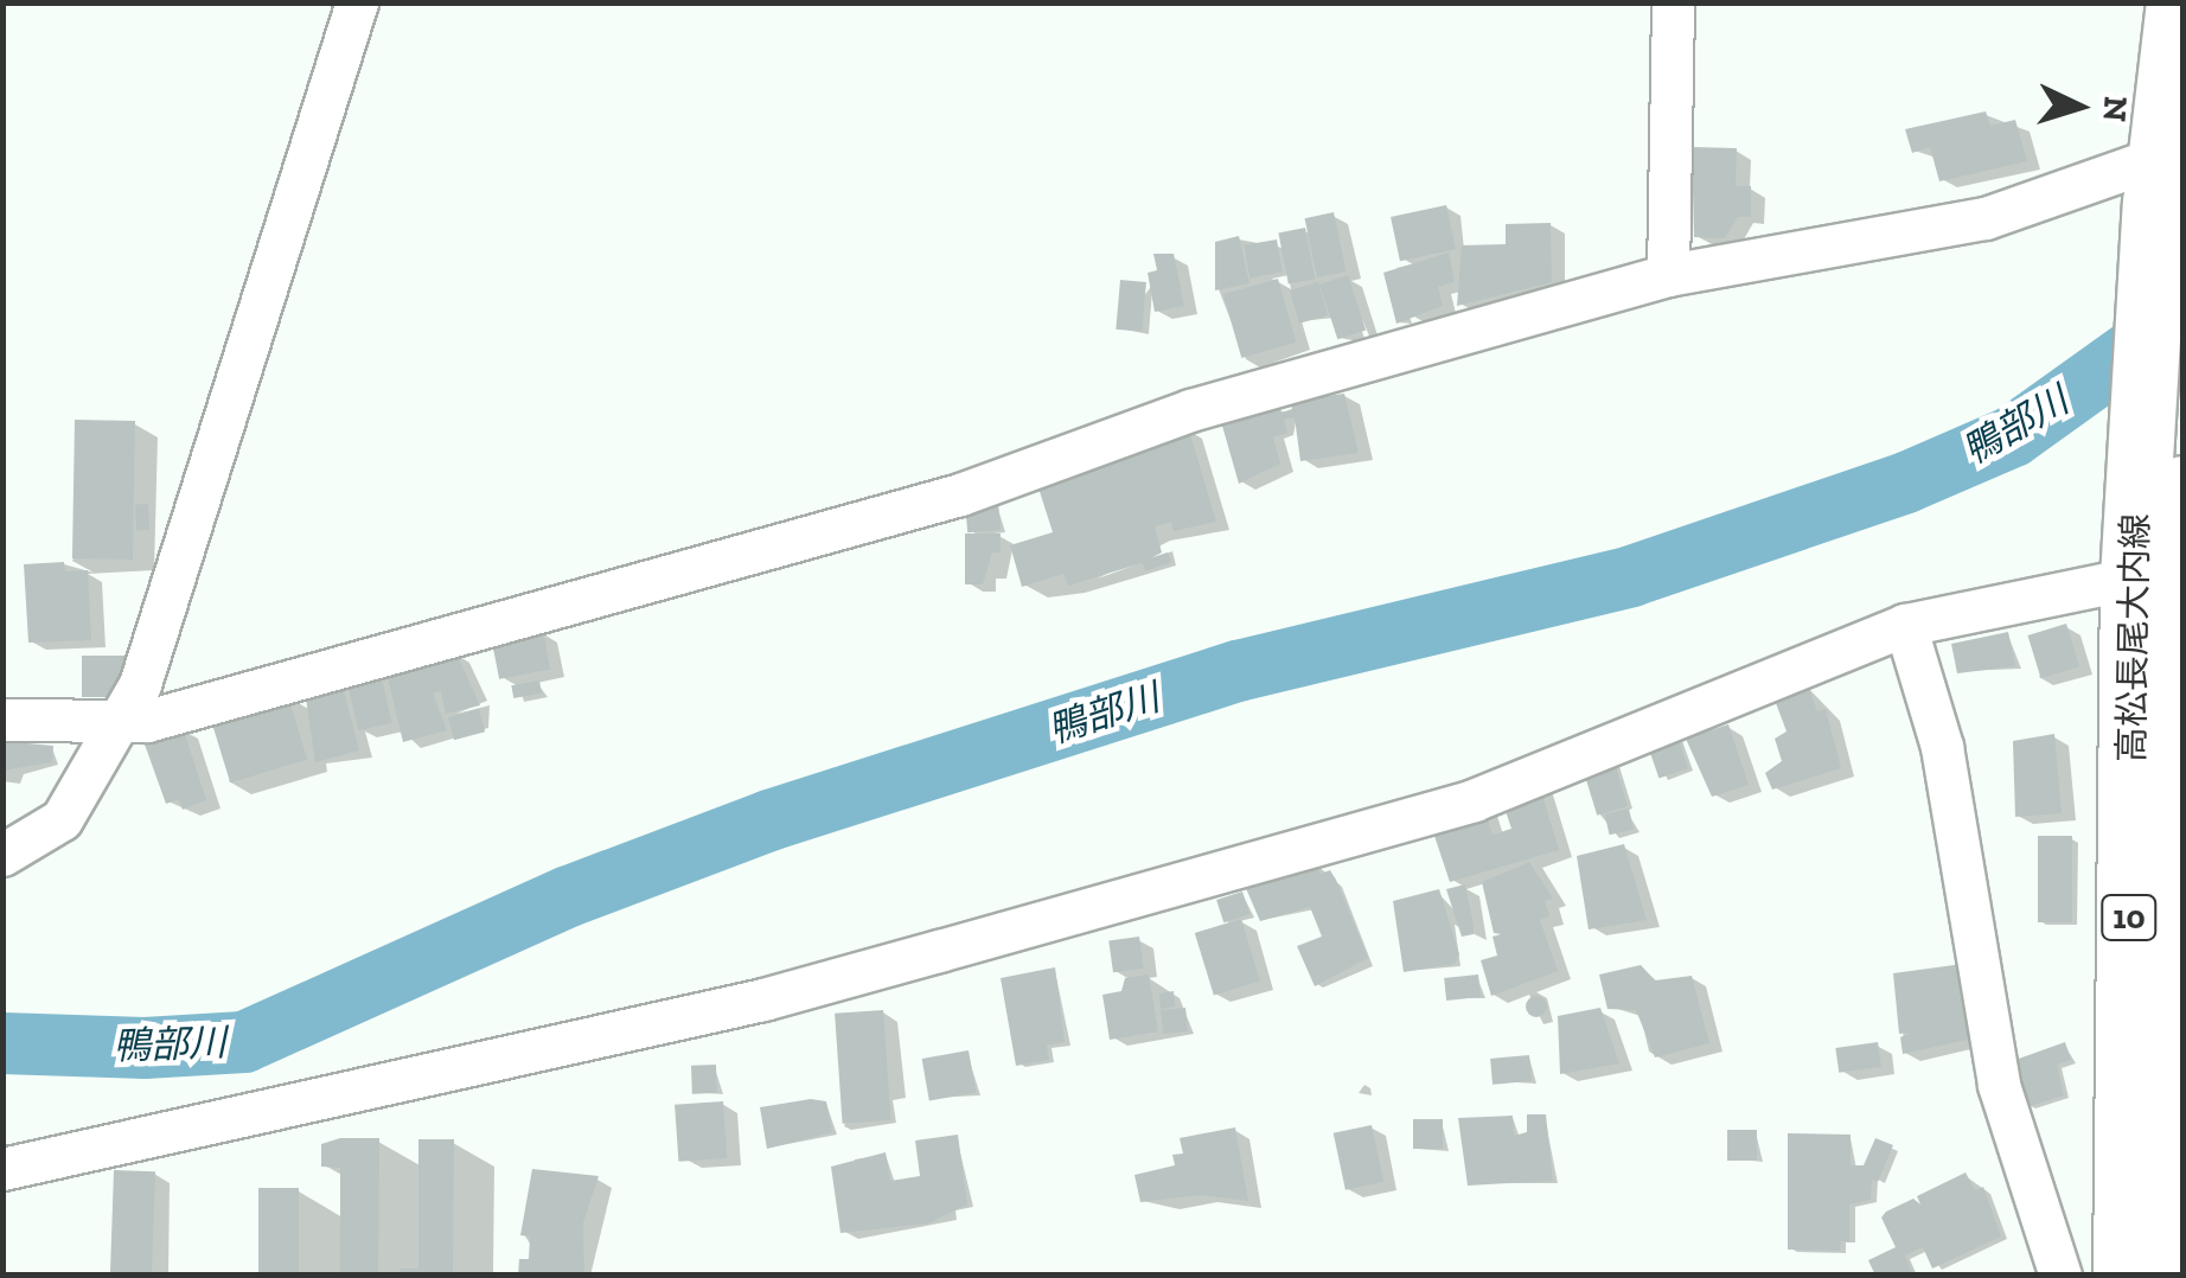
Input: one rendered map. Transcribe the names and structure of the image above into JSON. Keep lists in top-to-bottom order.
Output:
{
  "streets": {
    "main road": ["高松長尾大内線", "10"]
  },
  "water": ["鴨部川"],
  "north": "right"
}
